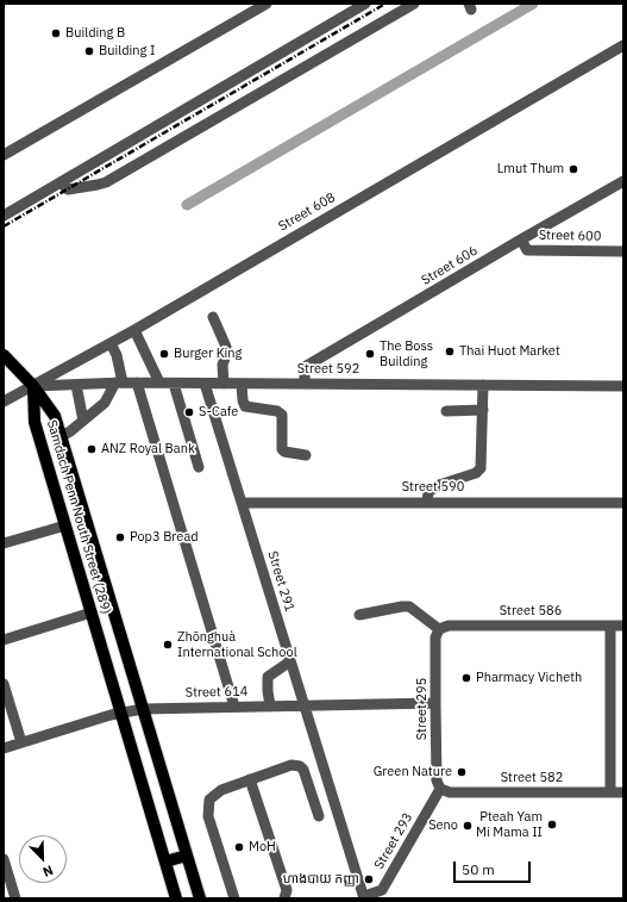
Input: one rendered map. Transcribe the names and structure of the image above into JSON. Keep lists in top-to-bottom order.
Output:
{
  "streets": {
    "main road": ["Samdach Penn Nouth Street (289)"],
    "street": [
      "Street 608",
      "Street 600",
      "Street 606",
      "Street 592",
      "Street 590",
      "Street 291",
      "Street 586",
      "Street 614",
      "Street 295",
      "Street 582",
      "Street 293"
    ]
  },
  "crossings": [
    ["Street 608", "Street 592"],
    ["Street 608", "Samdach Penn Nouth Street (289)"],
    ["Street 600", "Street 606"],
    ["Street 606", "Street 592"],
    ["Street 592", "Samdach Penn Nouth Street (289)"],
    ["Street 592", "Street 291"],
    ["Street 590", "Street 291"],
    ["Samdach Penn Nouth Street (289)", "Street 614"],
    ["Street 291", "Street 614"],
    ["Street 291", "Street 293"],
    ["Street 586", "Street 295"],
    ["Street 614", "Street 295"],
    ["Street 295", "Street 582"],
    ["Street 295", "Street 293"],
    ["Street 582", "Street 293"]
  ],
  "places": [
    "Building B",
    "Building I",
    "Lmut Thum",
    "Thai Huot Market",
    "Burger King",
    "The Boss Building",
    "S-Cafe",
    "ANZ Royal Bank",
    "Pop3 Bread",
    "Zhōnghuà International School",
    "Pharmacy Vicheth",
    "Green Nature",
    "Pteah Yam Mi Mama II",
    "Seno",
    "MoH",
    "ហាងបាយ កញ្ញា"
  ],
  "scale_bar": "50 m",
  "north": "bottom right"
}
